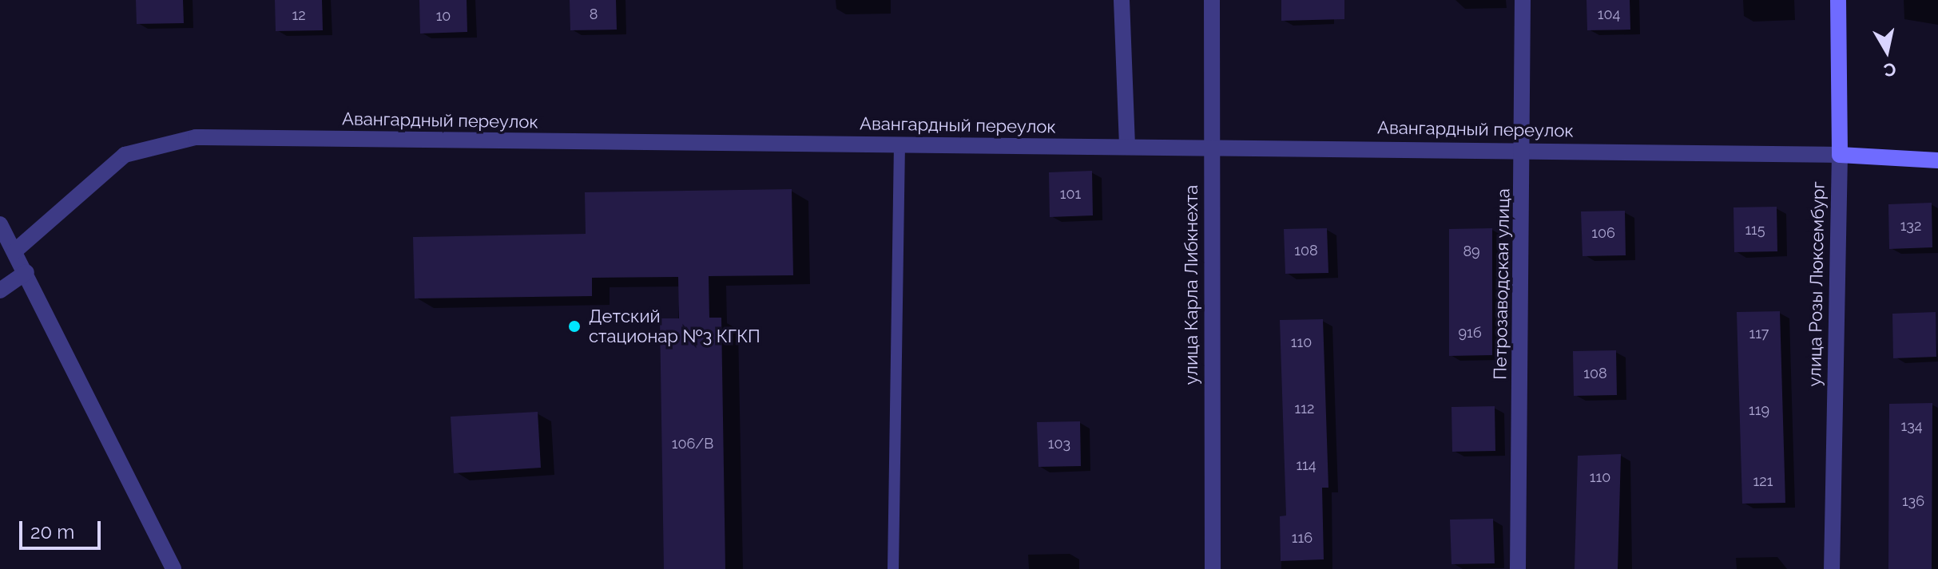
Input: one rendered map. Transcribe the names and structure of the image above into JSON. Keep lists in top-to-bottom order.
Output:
{
  "streets": {
    "main road": ["Авангардный переулок", "улица Розы Люксембург"],
    "street": ["Петрозаводская улица", "улица Карла Либкнехта"]
  },
  "crossings": [
    ["Авангардный переулок", "Петрозаводская улица"],
    ["Авангардный переулок", "улица Розы Люксембург"],
    ["Авангардный переулок", "улица Карла Либкнехта"]
  ],
  "places": ["Детский стационар №3 КГКП"],
  "house_numbers": [
    "8",
    "104",
    "12",
    "10",
    "101",
    "132",
    "115",
    "106",
    "108",
    "89",
    "91б",
    "117",
    "110",
    "108",
    "112",
    "119",
    "134",
    "106/В",
    "103",
    "114",
    "110",
    "121",
    "136",
    "116"
  ],
  "scale_bar": "20 m",
  "north": "bottom"
}
